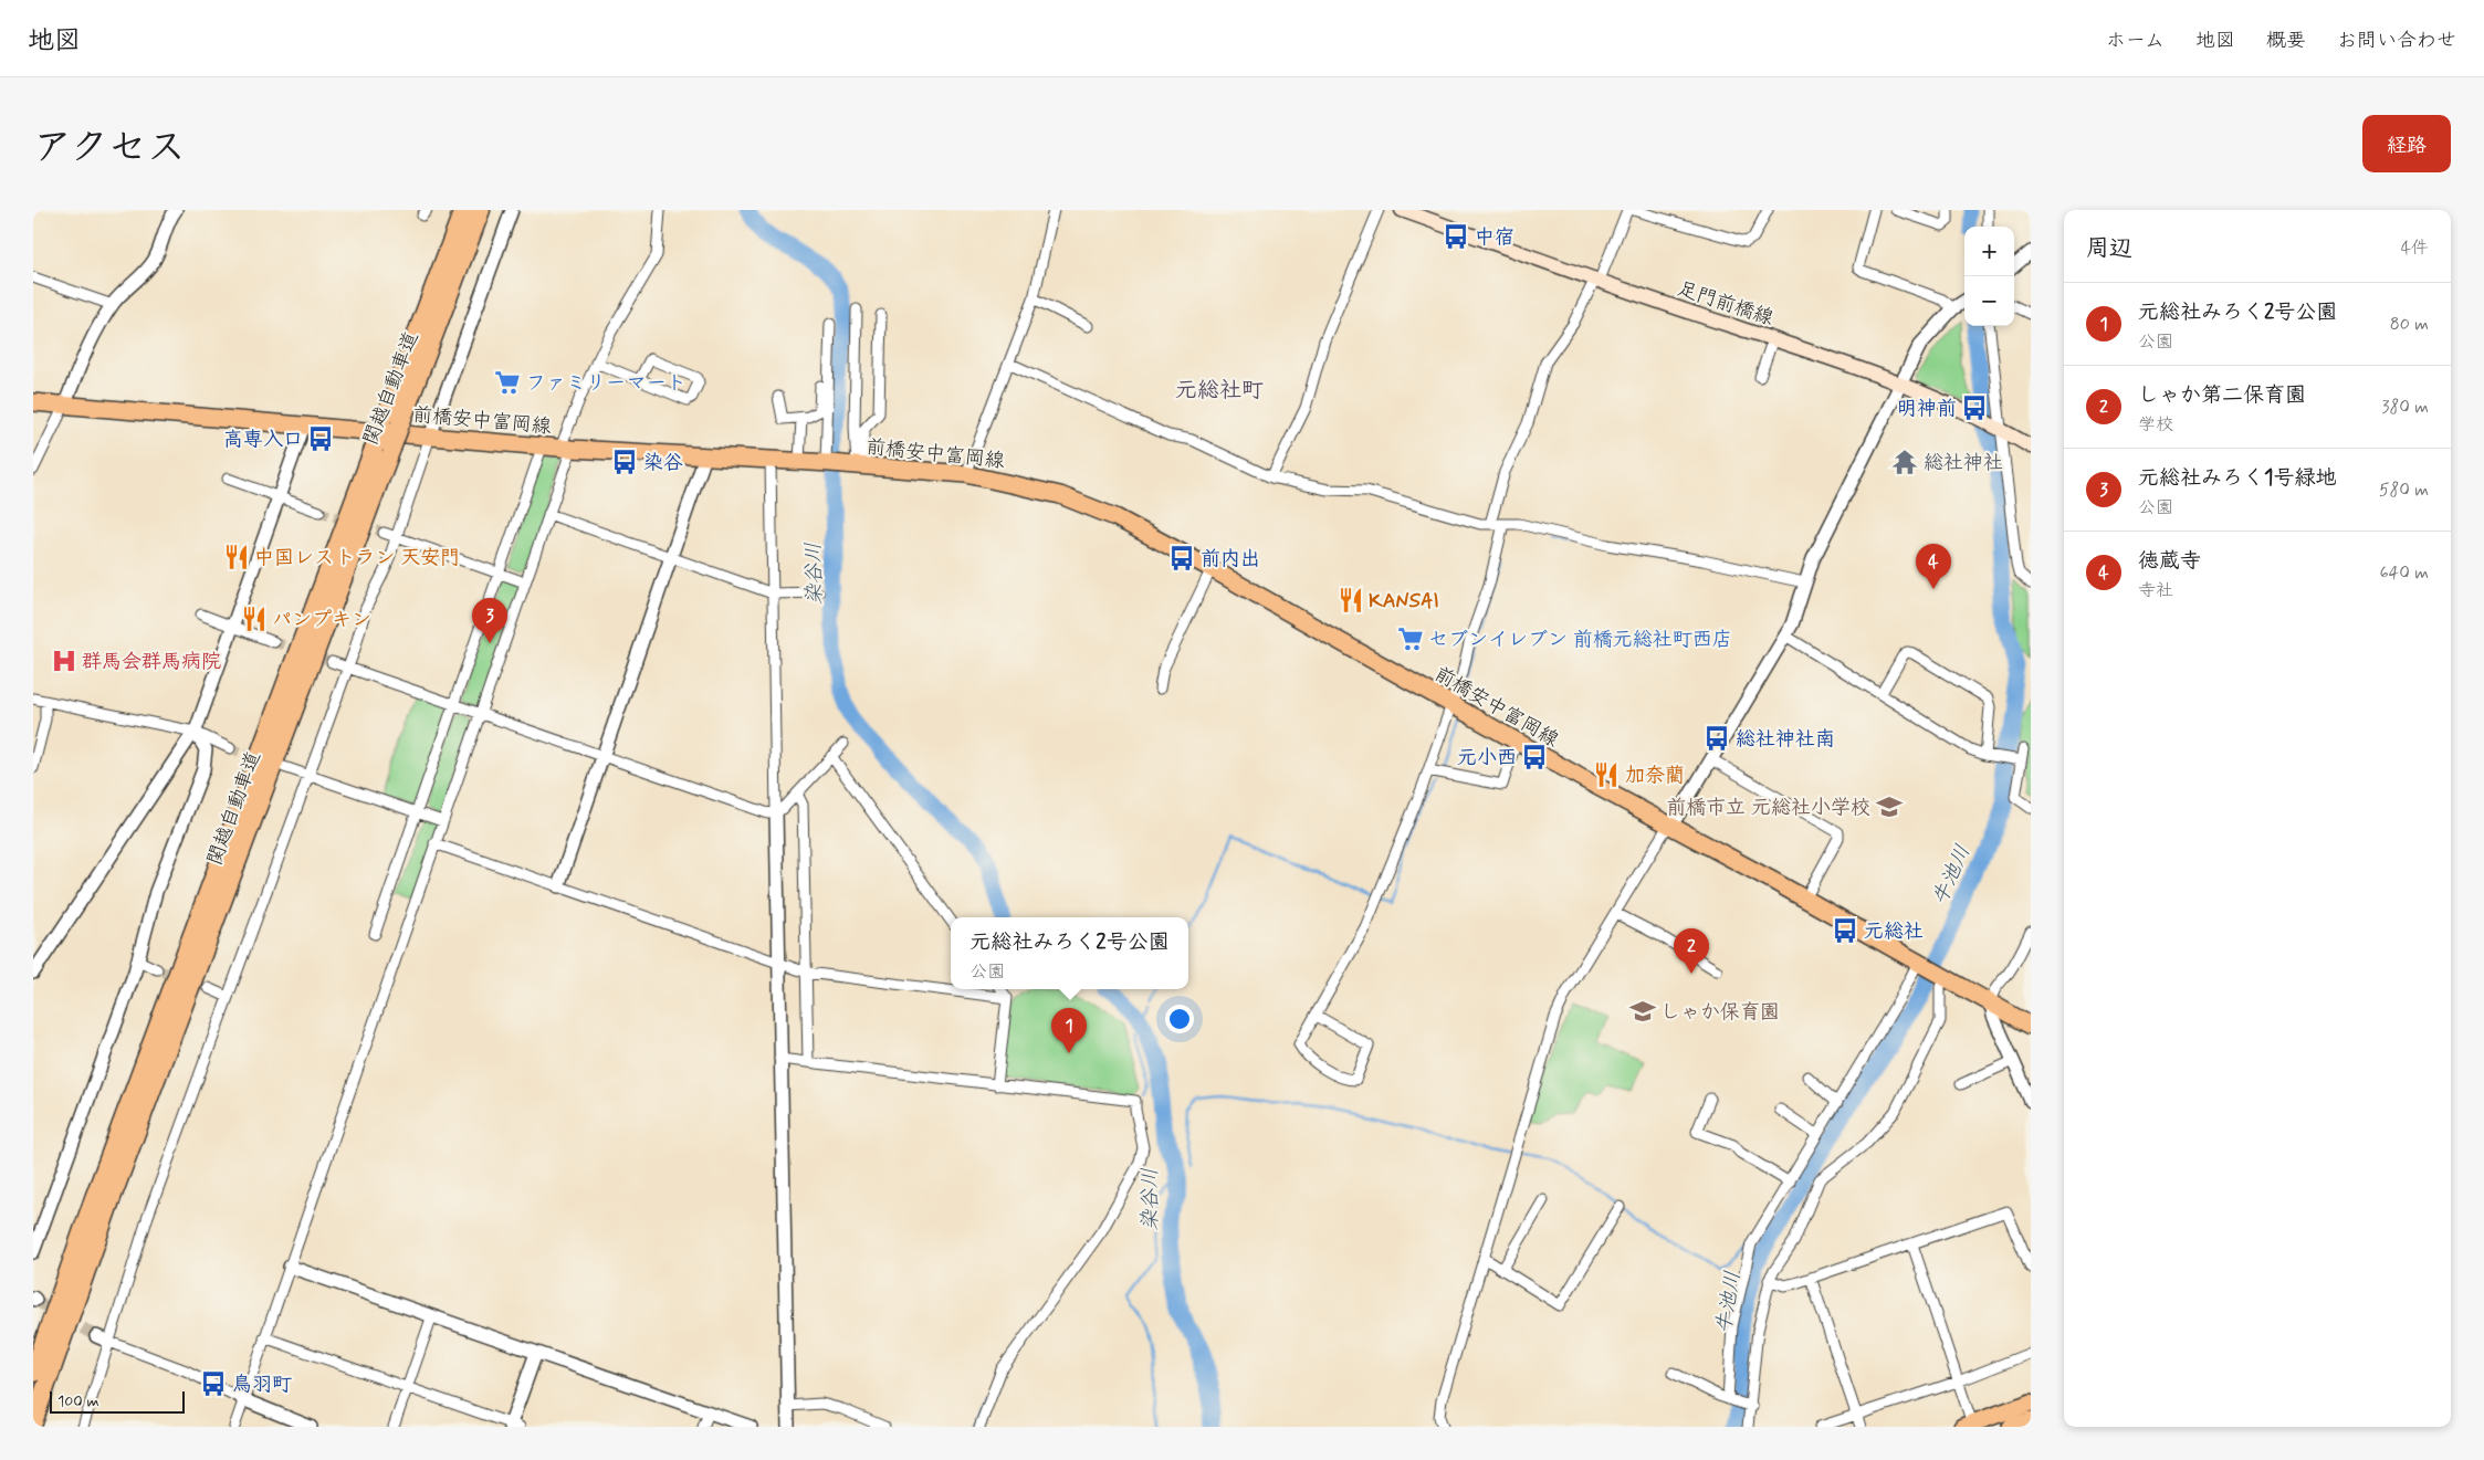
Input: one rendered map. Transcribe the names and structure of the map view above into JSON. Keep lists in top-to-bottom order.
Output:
{
  "streets": {
    "highway": ["関越自動車道"],
    "main road": ["足門前橋線", "前橋安中富岡線"]
  },
  "districts": ["元総社町"],
  "water": ["染谷川", "牛池川"],
  "places": {
    "bus stop": [
      "中宿",
      "明神前",
      "高専入口",
      "染谷",
      "前内出",
      "総社神社南",
      "元小西",
      "元総社",
      "鳥羽町"
    ],
    "supermarket": ["ファミリーマート", "セブンイレブン 前橋元総社町西店"],
    "temple": ["総社神社"],
    "restaurant": [
      "中国レストラン 天安門",
      "KANSAI",
      "パンプキン",
      "加奈藺"
    ],
    "hospital": ["群馬会群馬病院"],
    "school or university": ["前橋市立 元総社小学校", "しゃか保育園"]
  },
  "scale_bar": "100 m",
  "page": {
    "header": "地図",
    "nav": [
      "ホーム",
      "地図",
      "概要",
      "お問い合わせ"
    ],
    "title": "アクセス",
    "buttons": "経路",
    "heading": ["周辺", "4件"],
    "map_buttons": ["+", "−"],
    "list": [
      {
        "mark": "1",
        "name": "元総社みろく2号公園",
        "note": "公園",
        "value": "80 m"
      },
      {
        "mark": "2",
        "name": "しゃか第二保育園",
        "note": "学校",
        "value": "380 m"
      },
      {
        "mark": "3",
        "name": "元総社みろく1号緑地",
        "note": "公園",
        "value": "580 m"
      },
      {
        "mark": "4",
        "name": "徳蔵寺",
        "note": "寺社",
        "value": "640 m"
      }
    ],
    "pins": [
      "4",
      "3",
      "2",
      "1"
    ],
    "popup": ["元総社みろく2号公園", "公園"],
    "scale": "100 m"
  }
}
